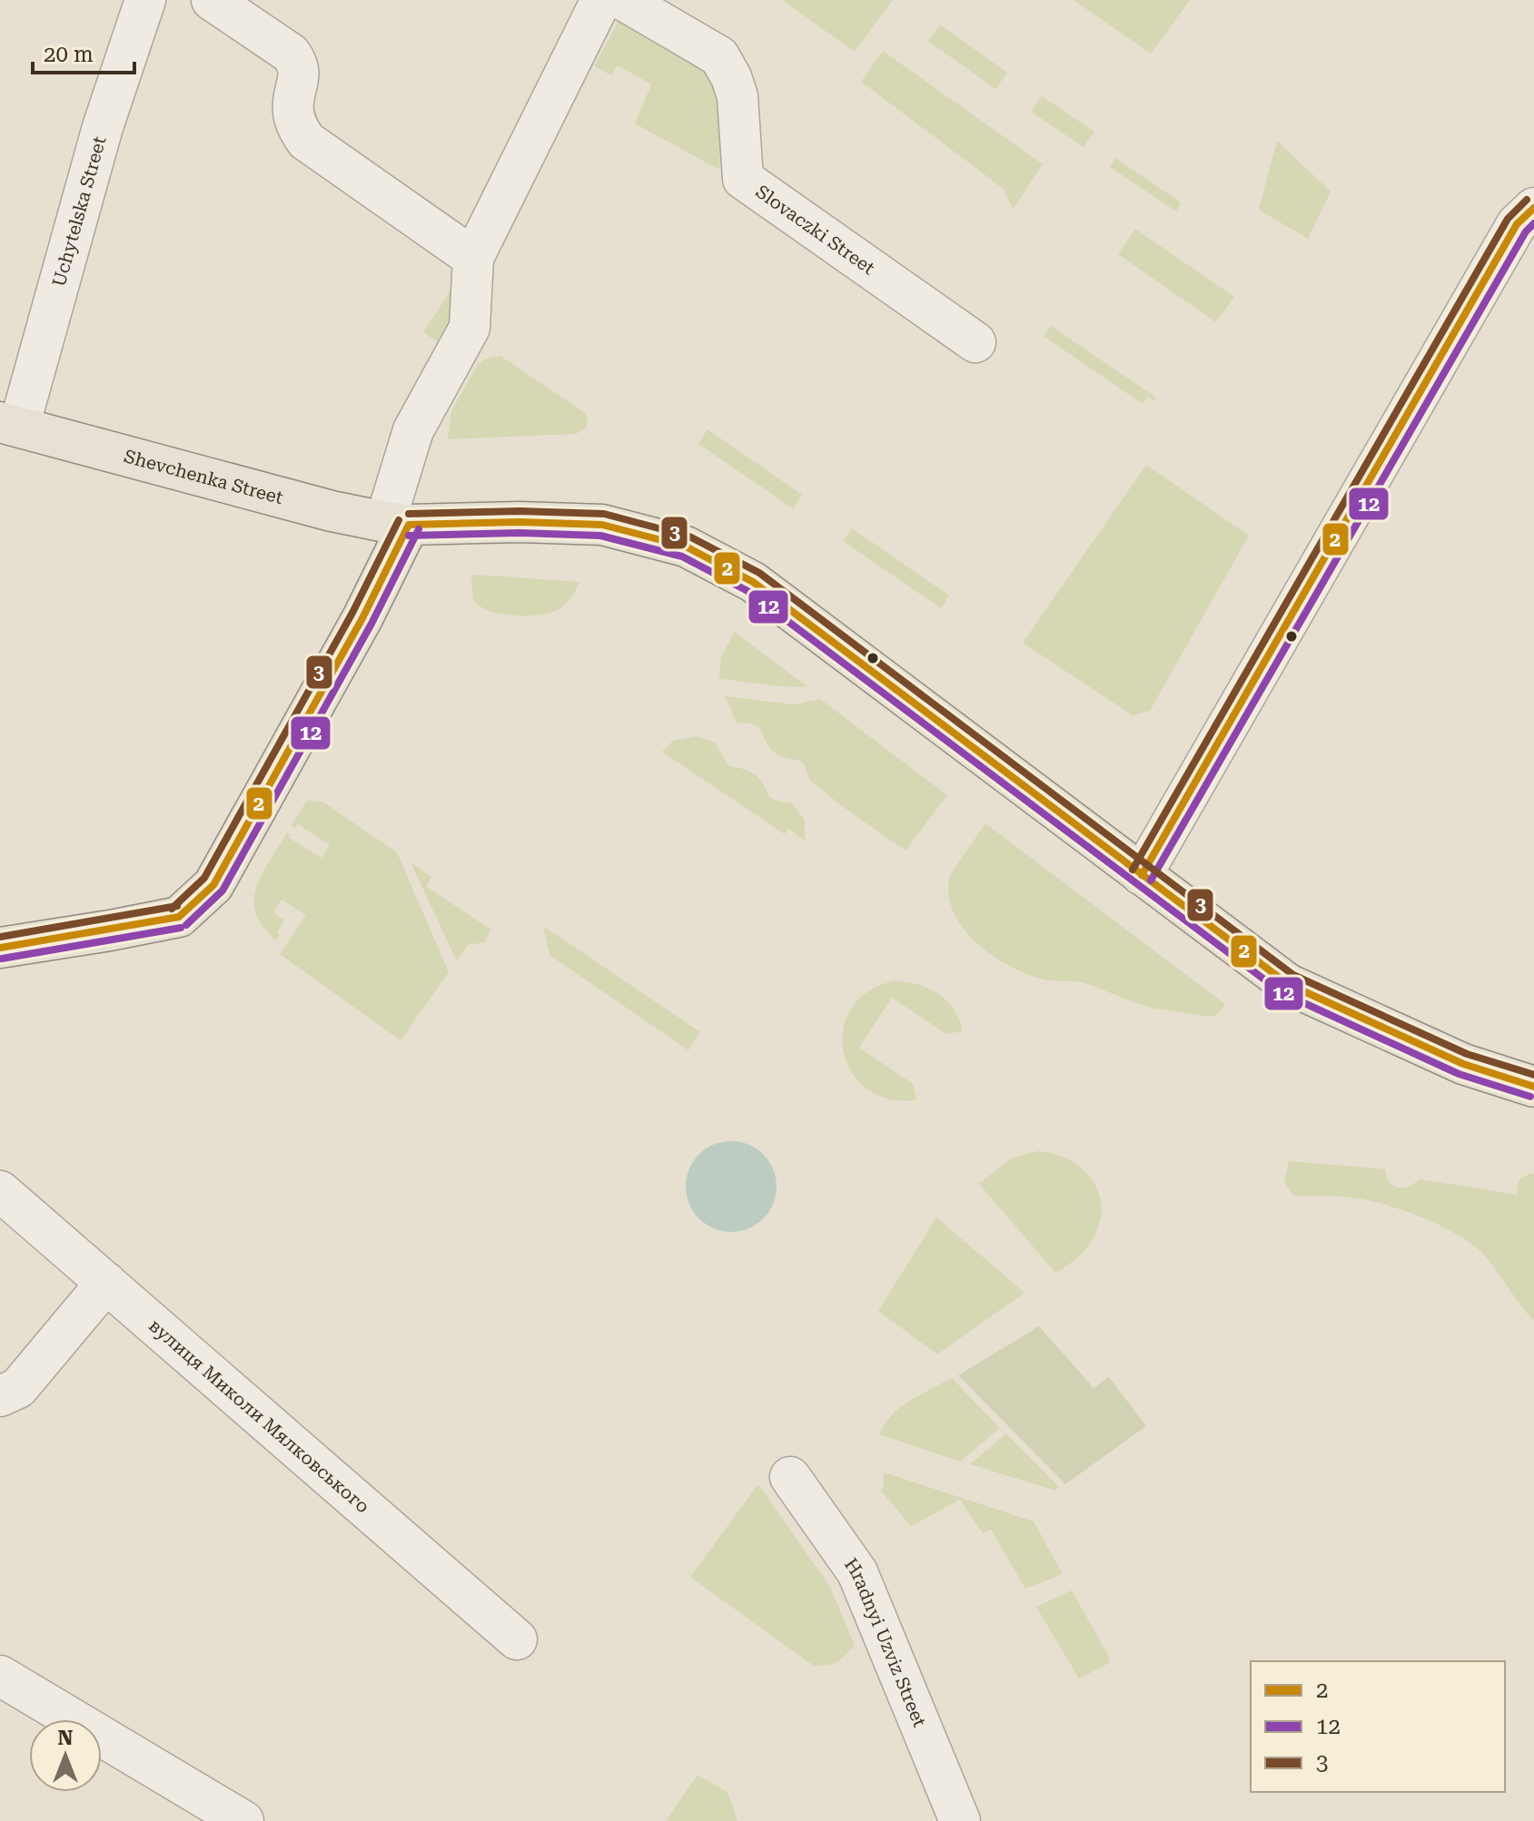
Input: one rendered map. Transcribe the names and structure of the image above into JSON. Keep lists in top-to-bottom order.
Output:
{
  "streets": {
    "main road": ["Shevchenka Street"],
    "street": [
      "Uchytelska Street",
      "Slovaczki Street",
      "вулиця Миколи Мялковського",
      "Hradnyi Uzviz Street"
    ]
  },
  "crossings": [
    ["Uchytelska Street", "Shevchenka Street"]
  ],
  "lines": ["transit line 3", "transit line 2", "transit line 12"],
  "legend": ["2", "12", "3"],
  "scale_bar": "20 m",
  "north": "top"
}
